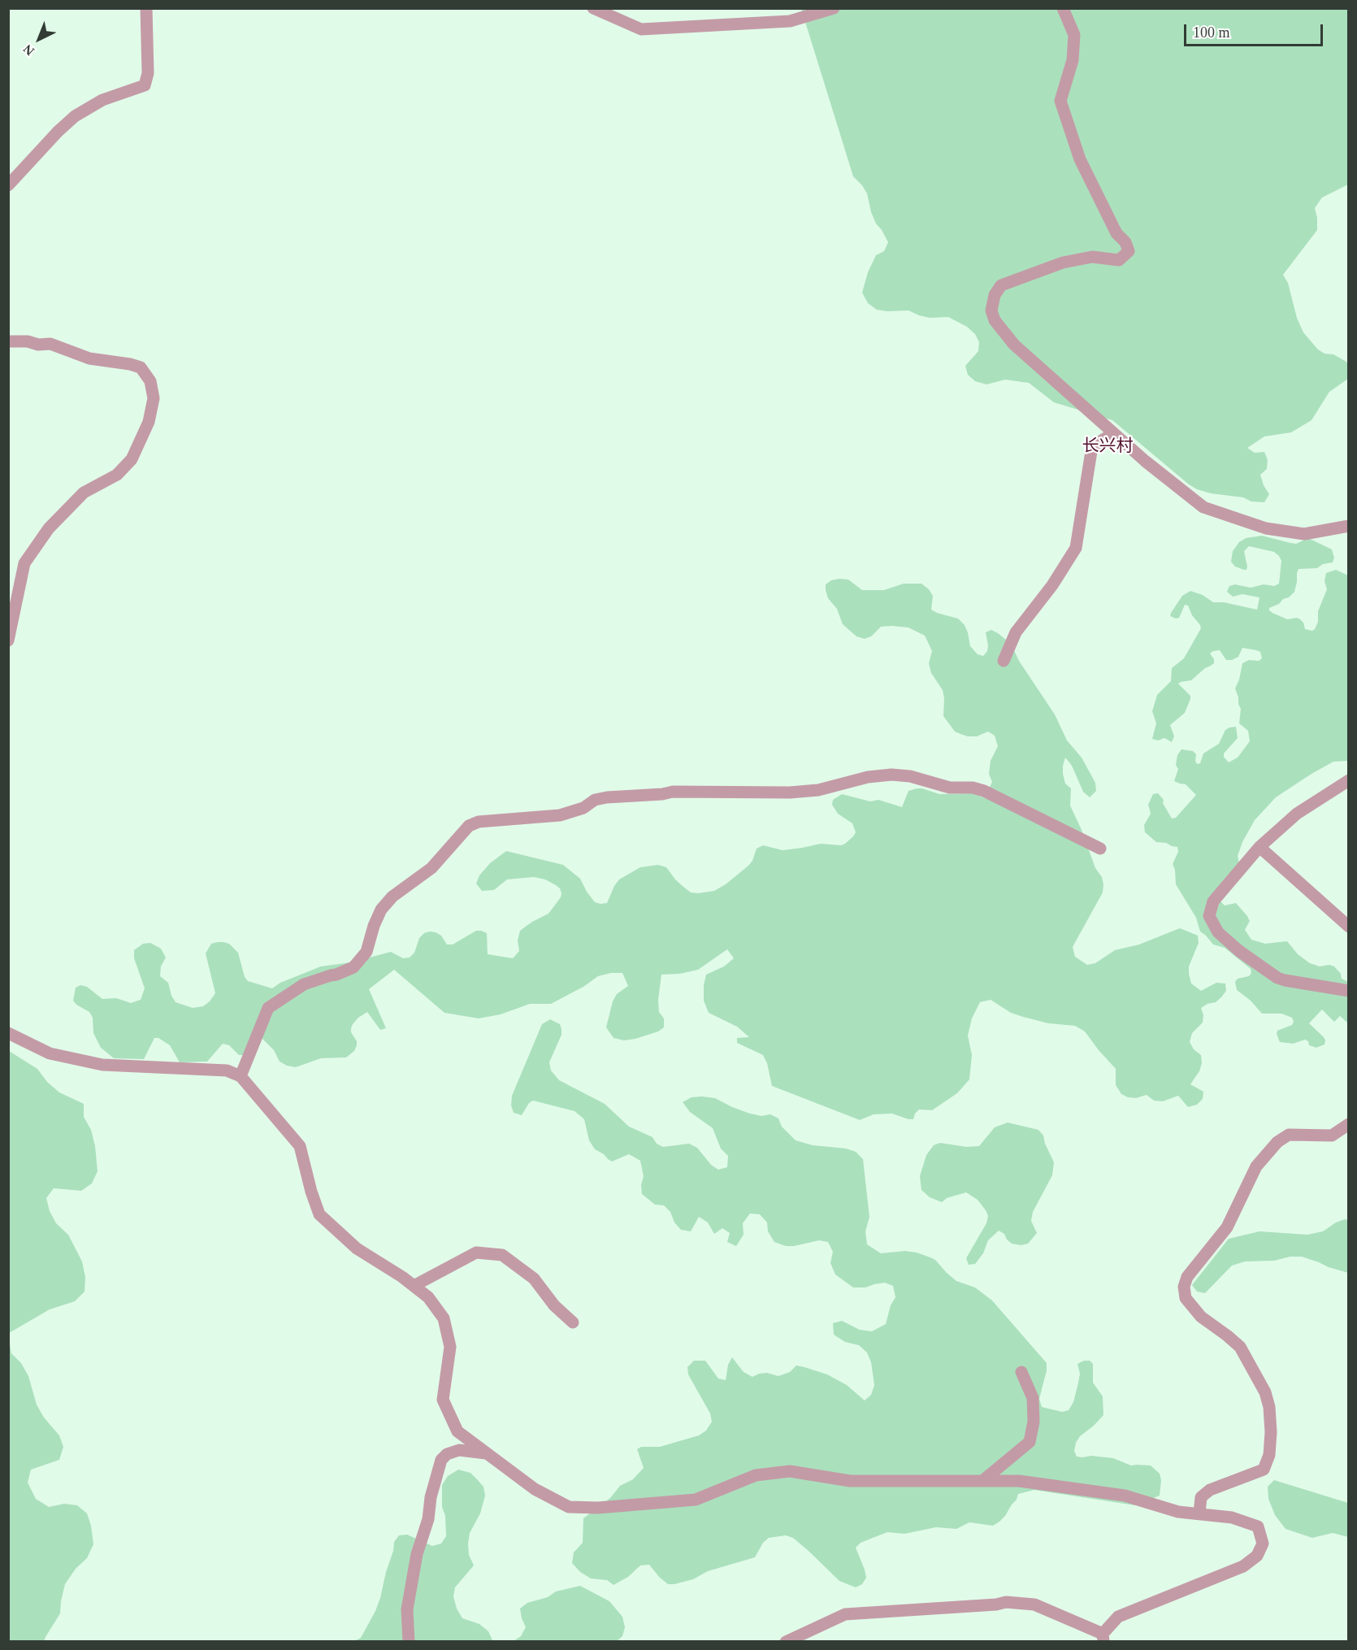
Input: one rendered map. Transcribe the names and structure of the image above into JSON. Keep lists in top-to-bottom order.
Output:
{
  "districts": ["长兴村"],
  "scale_bar": "100 m",
  "north": "bottom left"
}
